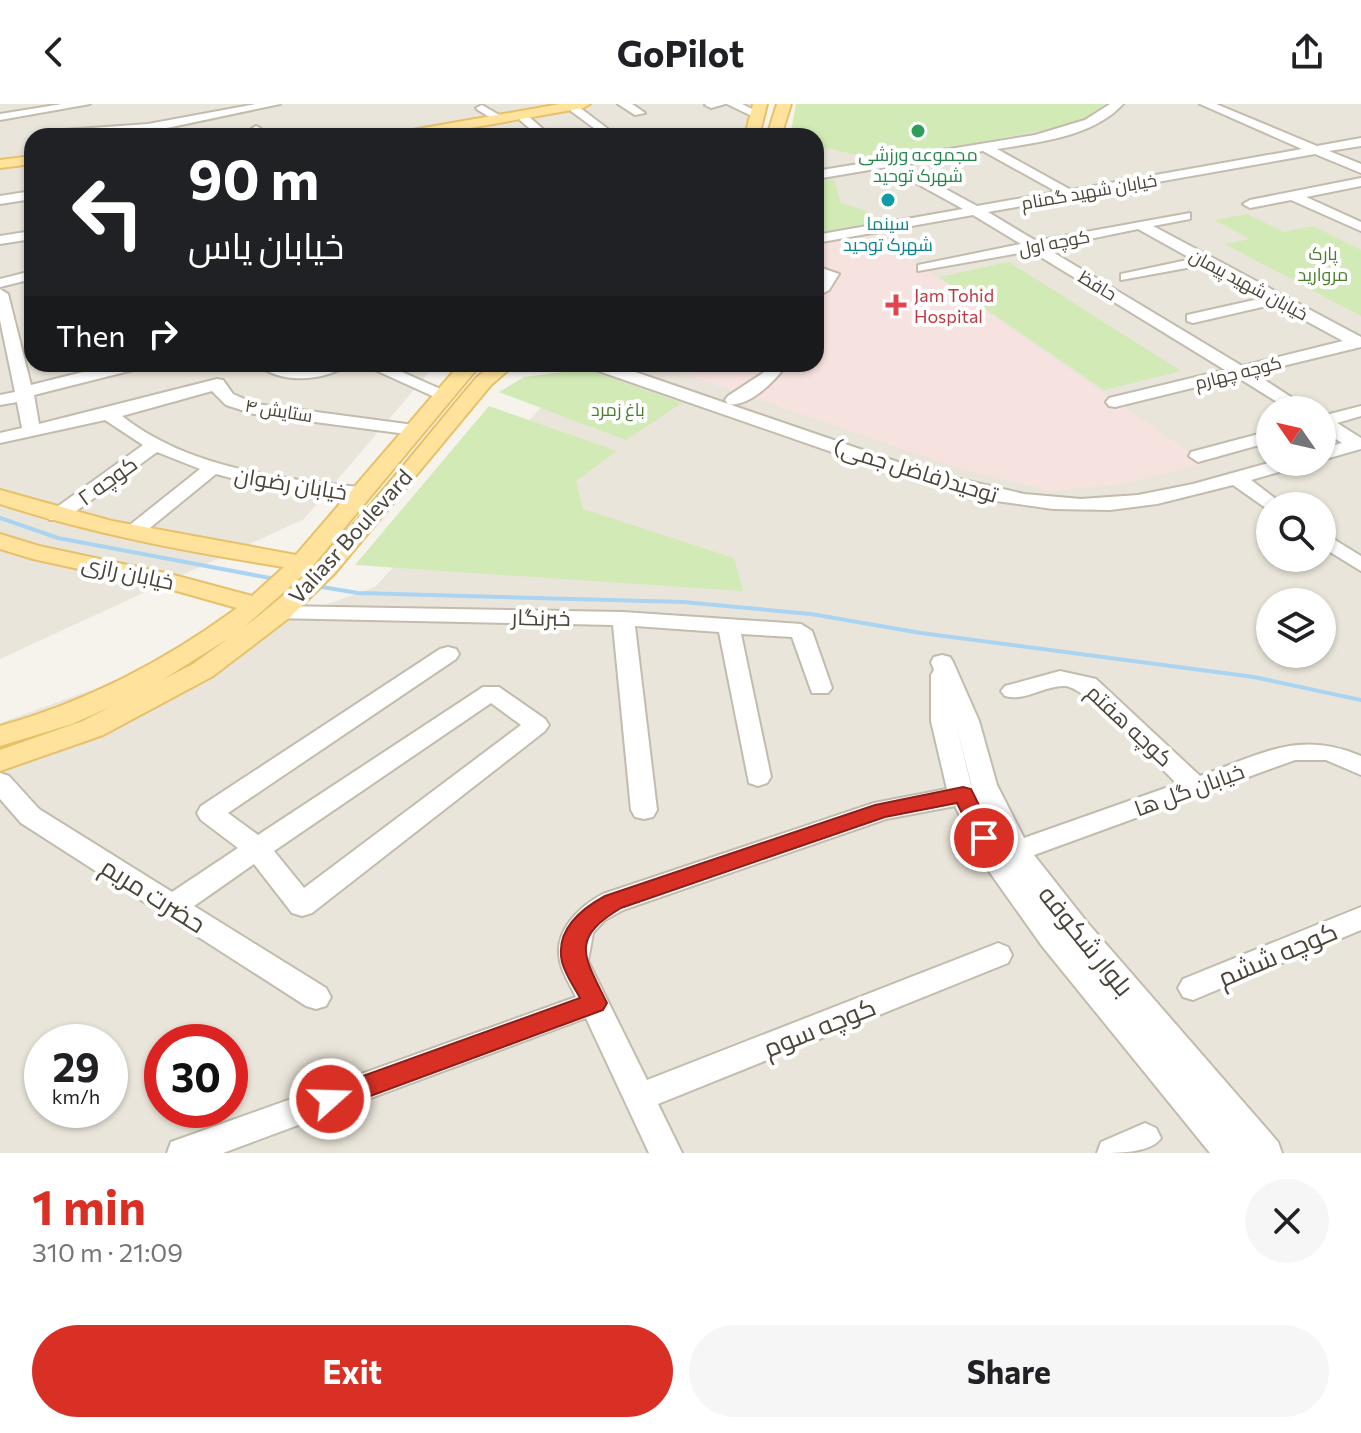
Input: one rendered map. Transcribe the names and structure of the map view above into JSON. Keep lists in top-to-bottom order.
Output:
{
  "streets": {
    "main road": ["Valiasr Boulevard", "خیابان رازی"],
    "street": [
      "خیابان شهید گمنام",
      "کوچه اول",
      "خیابان شهید پیمان",
      "حافظ",
      "کوچه چهارم",
      "ستایش ۴",
      "توحید(فاضل جمی)",
      "کوچه ۲",
      "خیابان رضوان",
      "خبرنگار",
      "کوچه هفتم",
      "خیابان گل ها",
      "حضرت مریم",
      "بلوار شکوفه",
      "کوچه ششم",
      "کوچه سوم"
    ]
  },
  "crossings": [
    ["خیابان شهید گمنام", "حافظ"],
    ["کوچه اول", "خیابان شهید پیمان"],
    ["کوچه اول", "حافظ"],
    ["خیابان شهید پیمان", "کوچه چهارم"],
    ["حافظ", "کوچه چهارم"],
    ["ستایش ۴", "خیابان رضوان"],
    ["ستایش ۴", "Valiasr Boulevard"],
    ["کوچه ۲", "خیابان رضوان"],
    ["خیابان رضوان", "Valiasr Boulevard"],
    ["Valiasr Boulevard", "خیابان رازی"],
    ["Valiasr Boulevard", "خبرنگار"],
    ["خیابان رازی", "خبرنگار"],
    ["کوچه هفتم", "خیابان گل ها"],
    ["خیابان گل ها", "بلوار شکوفه"]
  ],
  "parks": ["پارک مروارید", "باغ زمرد"],
  "places": {
    "other": ["مجموعه ورزشی شهرک توحید", "سینما شهرک توحید"],
    "health": ["Jam Tohid Hospital"]
  },
  "north": "top left",
  "page": {
    "header": "GoPilot",
    "turn": ["90 m", "خیابان یاس"],
    "then": "Then",
    "speed": "29 km/h",
    "limit": "30",
    "heading": ["1 min", "310 m · 21:09"],
    "buttons": ["Exit", "Share"]
  }
}
